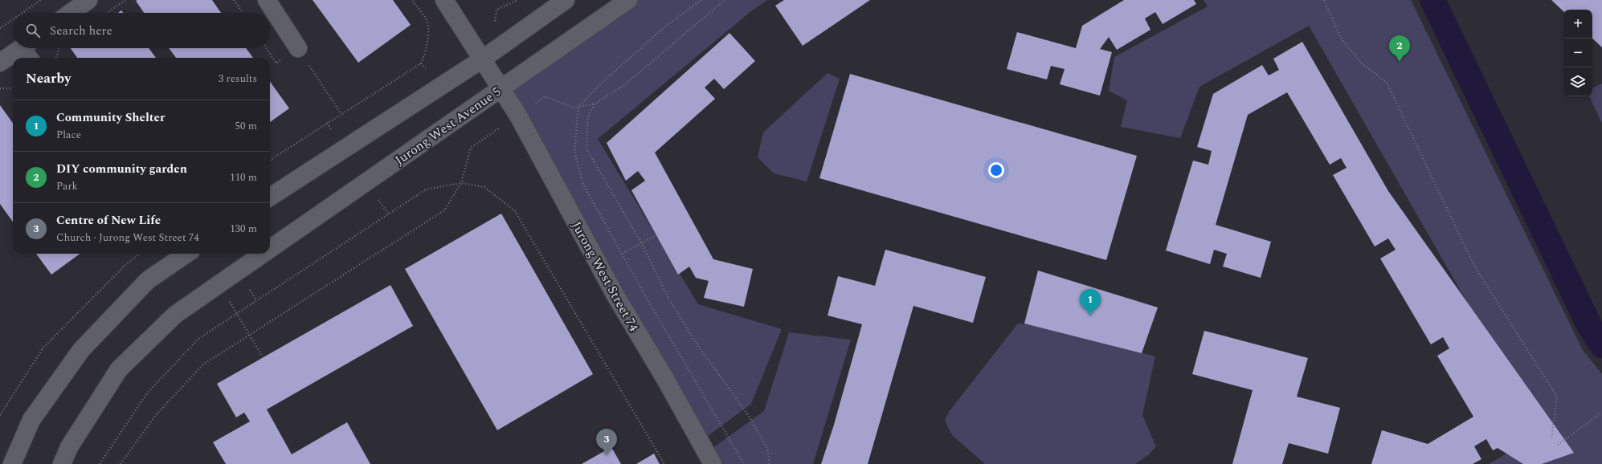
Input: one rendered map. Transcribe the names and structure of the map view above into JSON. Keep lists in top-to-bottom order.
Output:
{
  "streets": {
    "street": ["Jurong West Avenue 5", "Jurong West Street 74"]
  },
  "crossings": [
    ["Jurong West Avenue 5", "Jurong West Street 74"]
  ],
  "page": {
    "map_buttons": ["+", "−"],
    "search": "Search here",
    "pins": ["2", "1", "3"],
    "heading": ["Nearby", "3 results"],
    "list": [
      {
        "mark": "1",
        "name": "Community Shelter",
        "note": "Place",
        "value": "50 m"
      },
      {
        "mark": "2",
        "name": "DIY community garden",
        "note": "Park",
        "value": "110 m"
      },
      {
        "mark": "3",
        "name": "Centre of New Life",
        "note": "Church · Jurong West Street 74",
        "value": "130 m"
      }
    ]
  }
}
